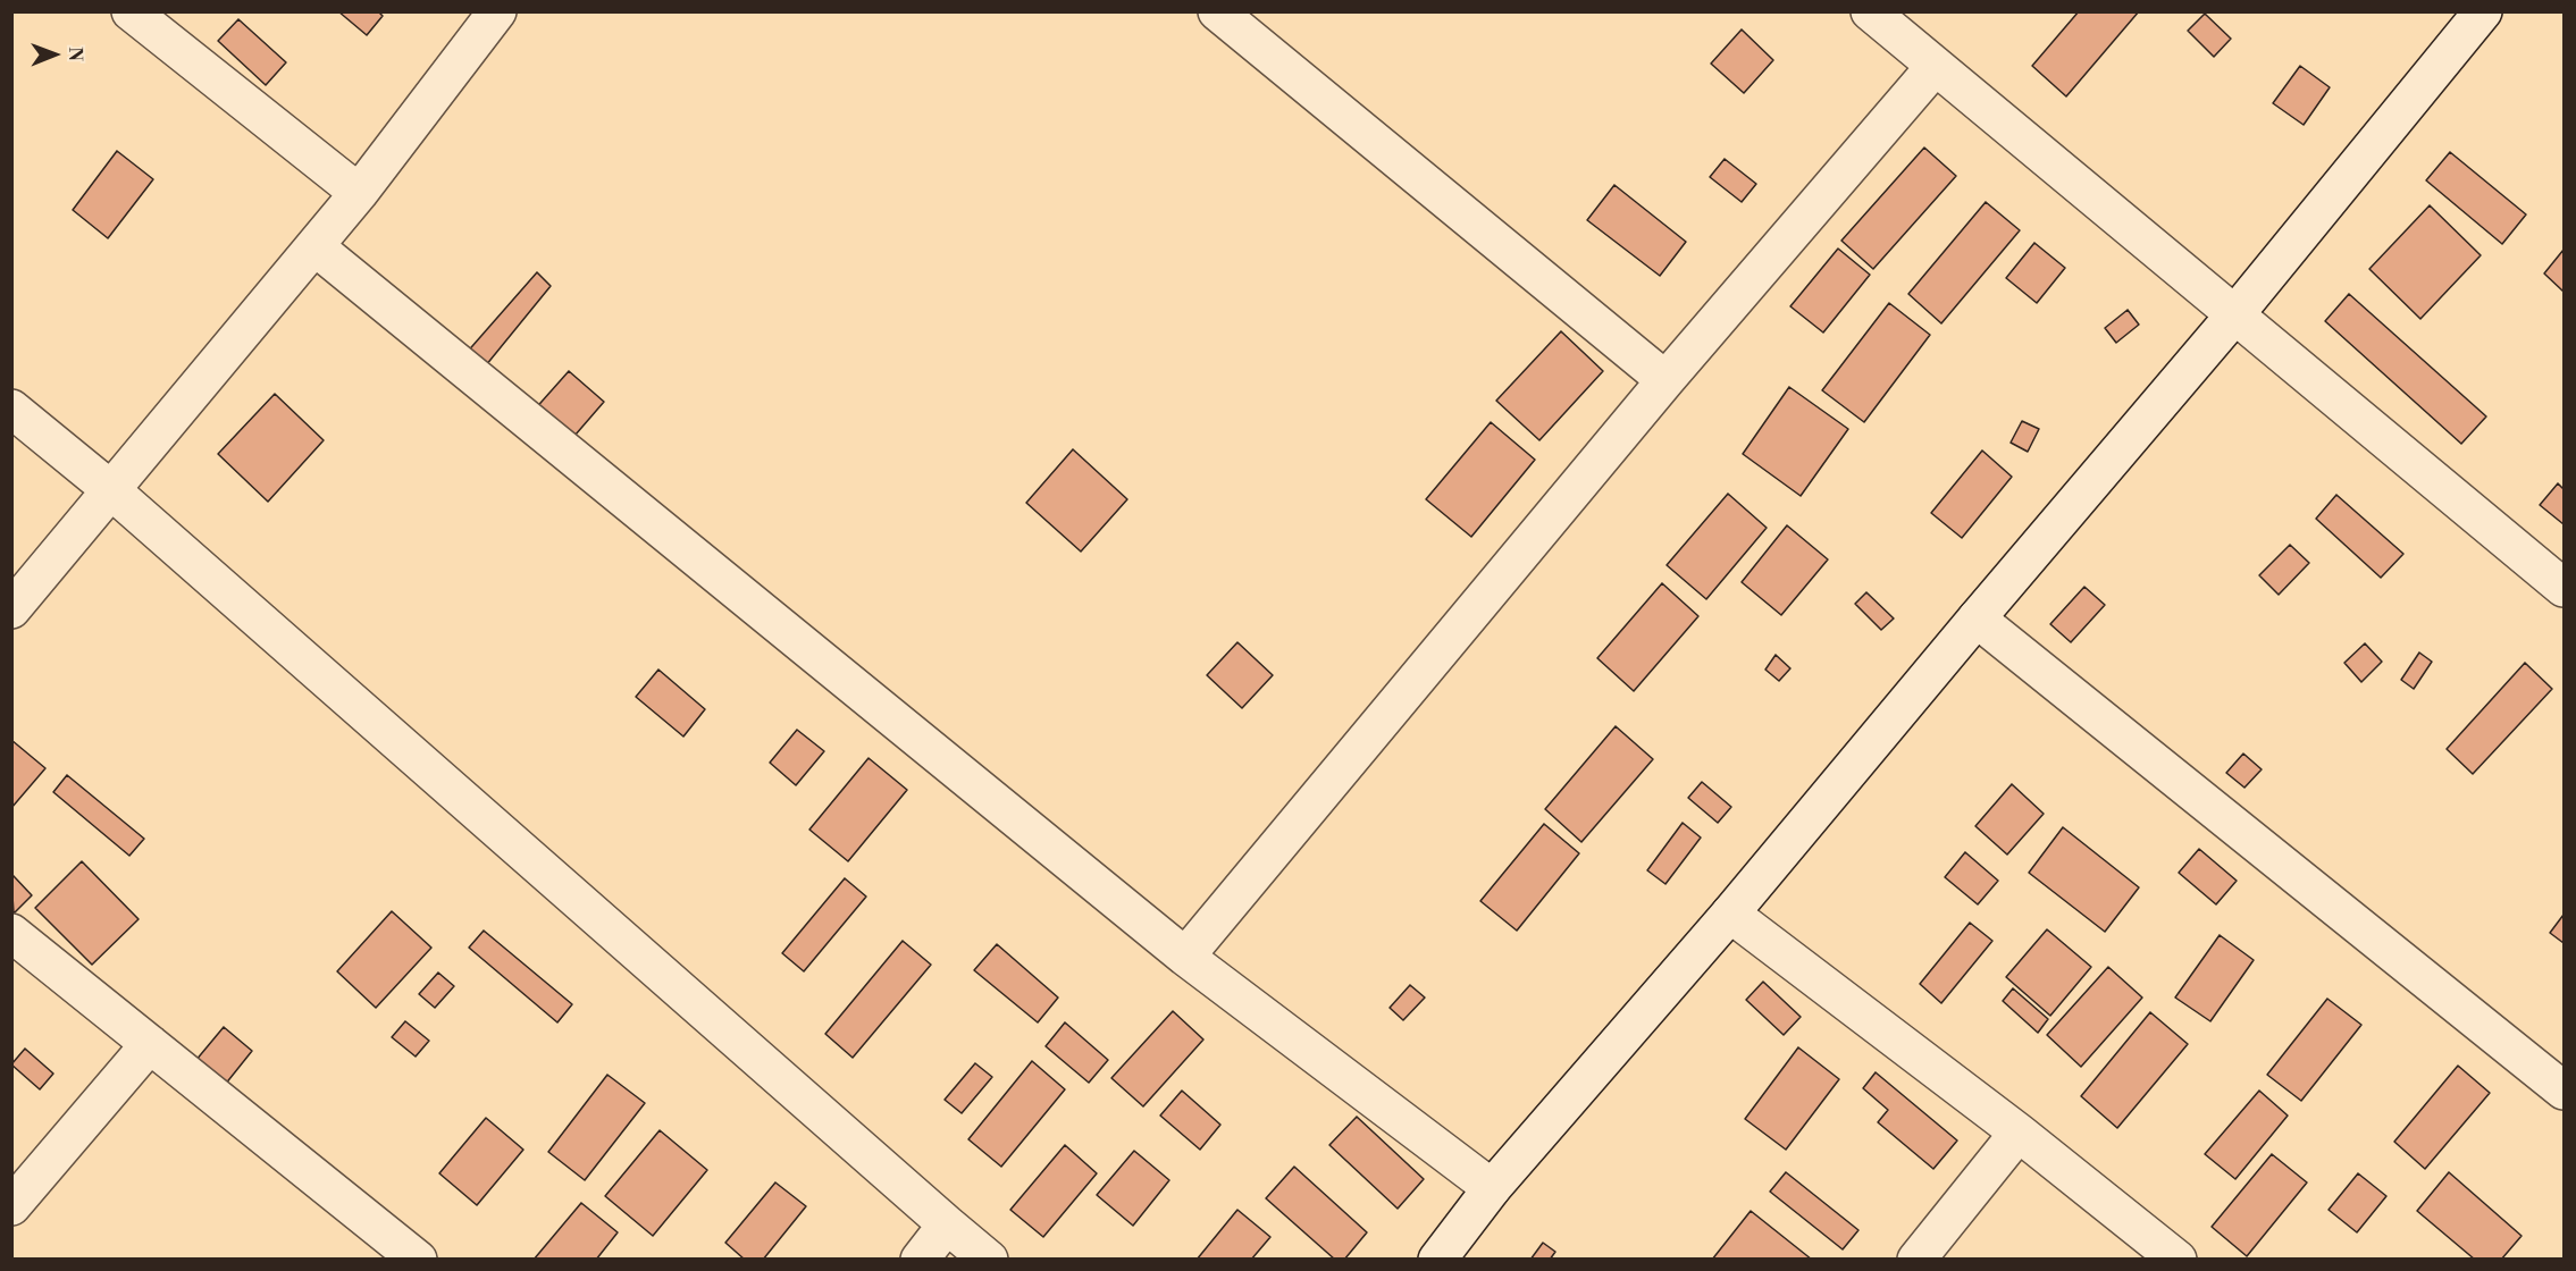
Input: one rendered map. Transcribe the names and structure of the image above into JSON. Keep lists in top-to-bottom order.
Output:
{
  "north": "right"
}
